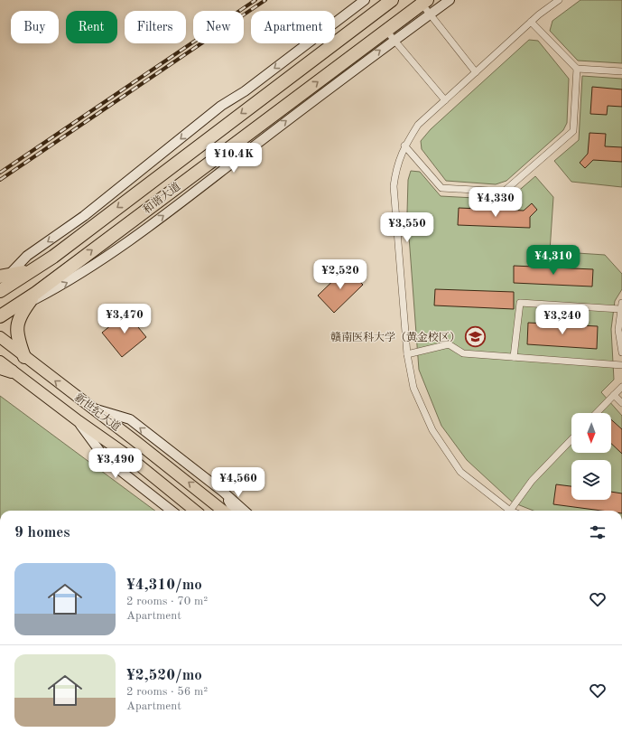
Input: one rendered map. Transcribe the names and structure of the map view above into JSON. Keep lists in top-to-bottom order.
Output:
{
  "streets": {
    "highway": ["和谐大道"],
    "main road": ["新世纪大道"]
  },
  "places": {
    "school or university": ["赣南医科大学（黄金校区）"]
  },
  "north": "bottom",
  "page": {
    "chip": [
      "Buy",
      "Rent",
      "Filters",
      "New",
      "Apartment"
    ],
    "price": [
      "¥10.4K",
      "¥4,330",
      "¥3,550",
      "¥4,310",
      "¥2,520",
      "¥3,470",
      "¥3,240",
      "¥3,490",
      "¥4,560"
    ],
    "heading": "9 homes",
    "list": [
      {
        "name": "¥4,310/mo",
        "note": "2 rooms · 70 m² · Apartment"
      },
      {
        "name": "¥2,520/mo",
        "note": "2 rooms · 56 m² · Apartment"
      }
    ]
  }
}
